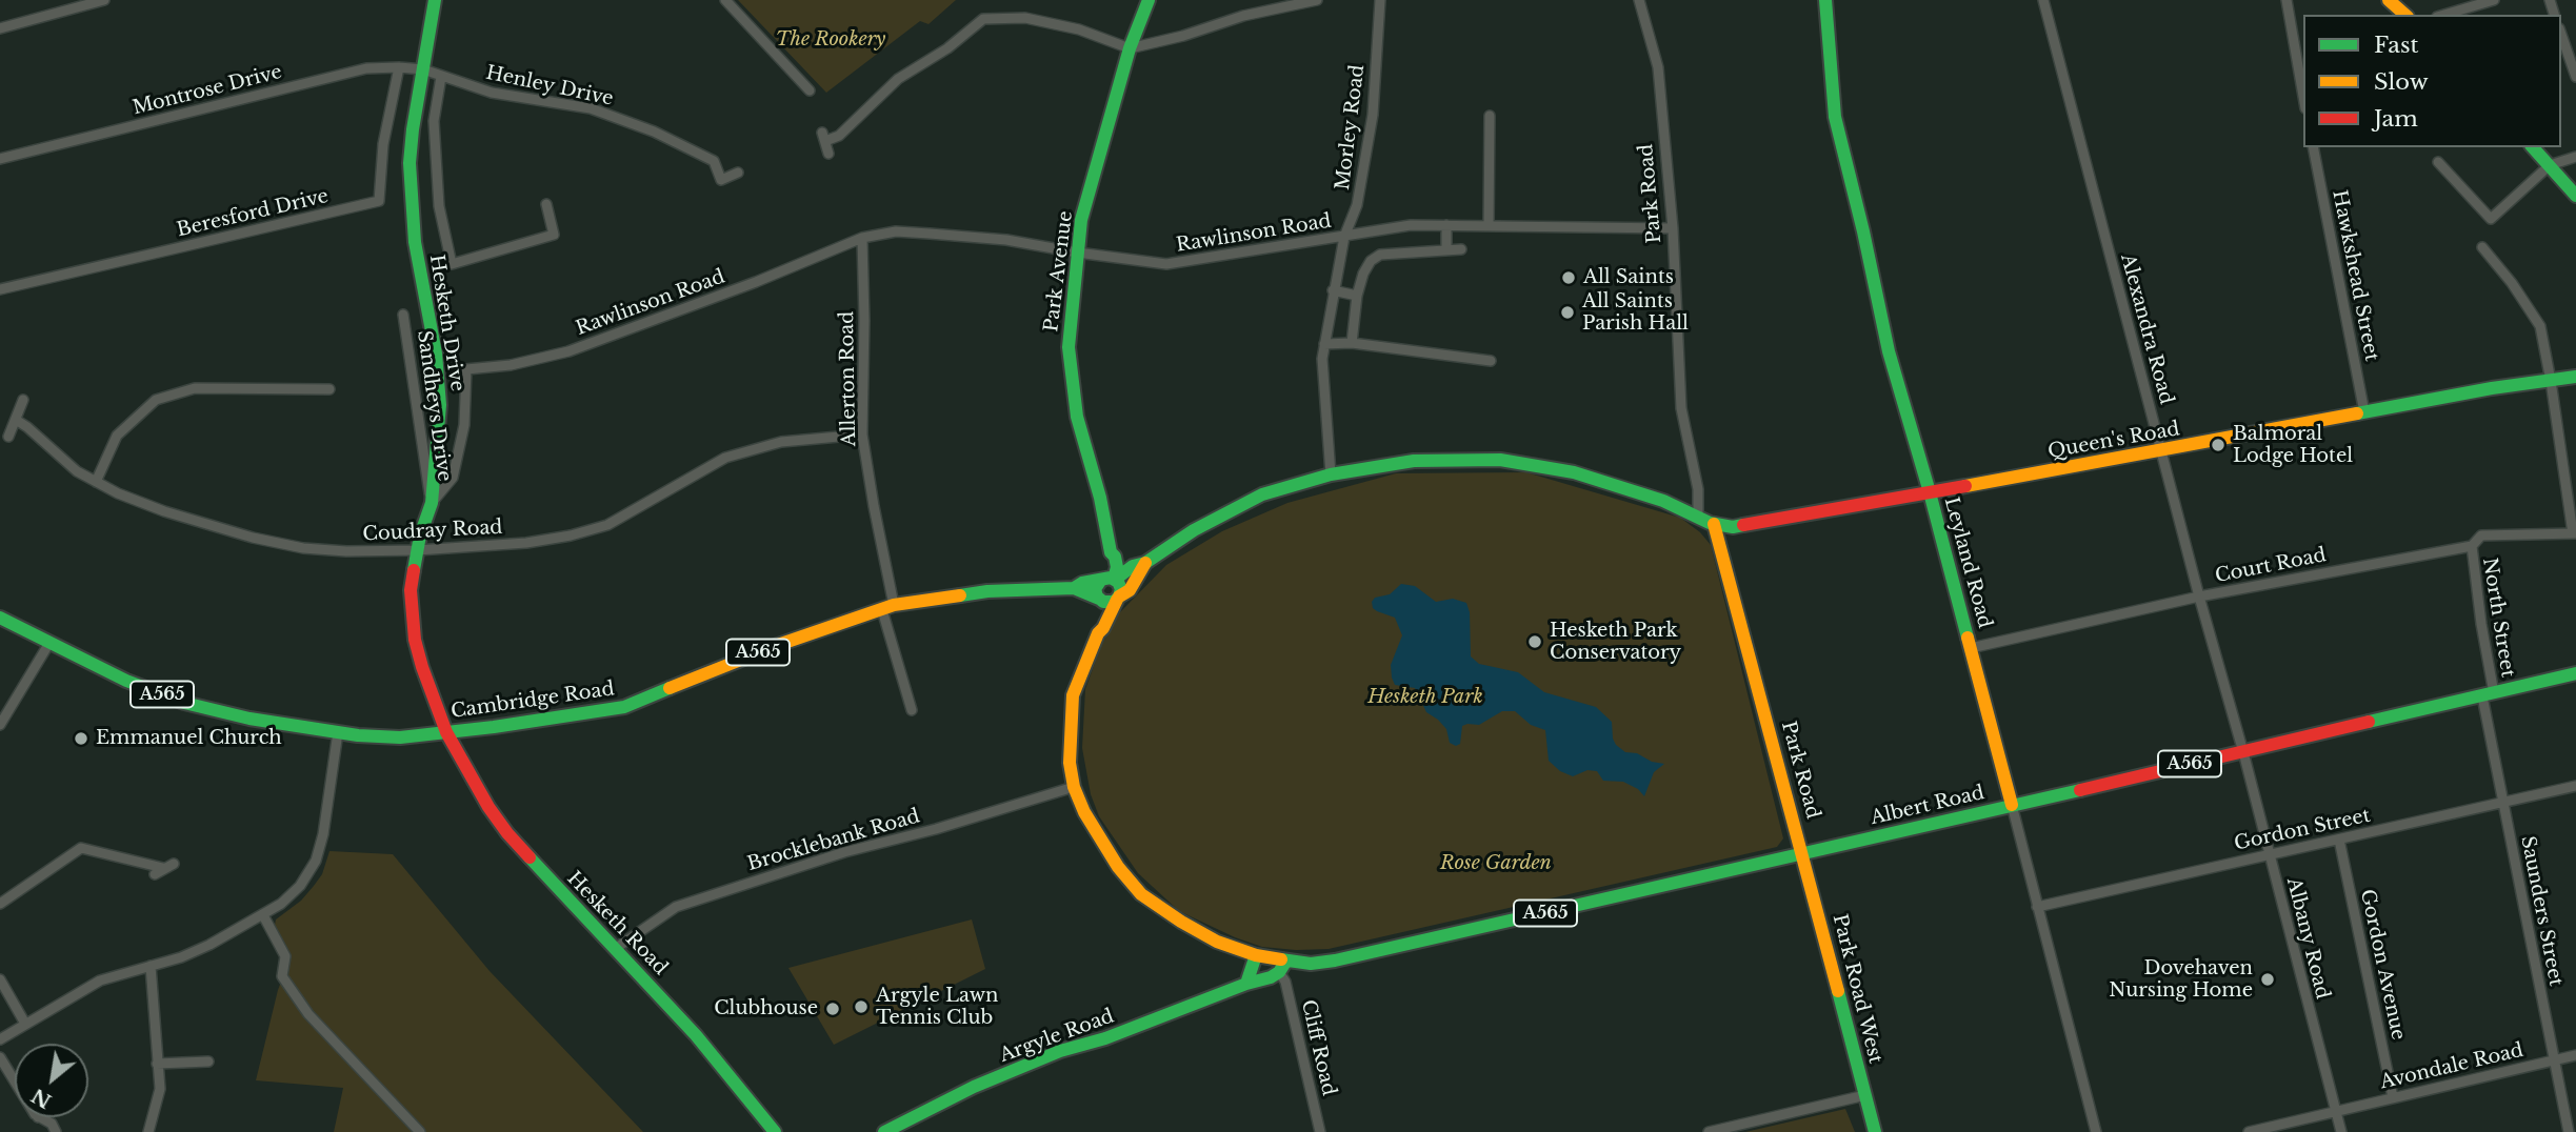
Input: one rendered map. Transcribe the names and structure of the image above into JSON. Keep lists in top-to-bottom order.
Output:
{
  "streets": {
    "main road": [
      "Park Road",
      "Park Avenue",
      "Hesketh Drive",
      "Queen's Road",
      "Leyland Road",
      "A565",
      "Cambridge Road",
      "Albert Road",
      "Hesketh Road",
      "Park Road West",
      "Argyle Road"
    ],
    "street": [
      "Henley Drive",
      "Montrose Drive",
      "Morley Road",
      "Beresford Drive",
      "Rawlinson Road",
      "Hawkshead Street",
      "Alexandra Road",
      "Allerton Road",
      "Sandheys Drive",
      "Coudray Road",
      "Court Road",
      "North Street",
      "Gordon Street",
      "Brocklebank Road",
      "Saunders Street",
      "Albany Road",
      "Gordon Avenue",
      "Cliff Road",
      "Avondale Road"
    ]
  },
  "crossings": [
    ["Henley Drive", "Montrose Drive"],
    ["Henley Drive", "Hesketh Drive"],
    ["Montrose Drive", "Beresford Drive"],
    ["Montrose Drive", "Hesketh Drive"],
    ["Morley Road", "Rawlinson Road"],
    ["Morley Road", "Queen's Road"],
    ["Morley Road", "Cambridge Road"],
    ["Park Road", "Rawlinson Road"],
    ["Park Road", "Queen's Road"],
    ["Park Road", "Albert Road"],
    ["Park Road", "Park Road West"],
    ["Rawlinson Road", "Park Avenue"],
    ["Rawlinson Road", "Hesketh Drive"],
    ["Rawlinson Road", "Allerton Road"],
    ["Rawlinson Road", "Sandheys Drive"],
    ["Park Avenue", "A565"],
    ["Park Avenue", "Cambridge Road"],
    ["Hawkshead Street", "Queen's Road"],
    ["Hesketh Drive", "Sandheys Drive"],
    ["Hesketh Drive", "Coudray Road"],
    ["Hesketh Drive", "Cambridge Road"],
    ["Hesketh Drive", "Hesketh Road"],
    ["Alexandra Road", "Queen's Road"],
    ["Alexandra Road", "Court Road"],
    ["Alexandra Road", "Albert Road"],
    ["Alexandra Road", "Albany Road"],
    ["Allerton Road", "Coudray Road"],
    ["Allerton Road", "Cambridge Road"],
    ["Queen's Road", "Leyland Road"],
    ["Queen's Road", "Cambridge Road"],
    ["Leyland Road", "Court Road"],
    ["Leyland Road", "Albert Road"],
    ["Leyland Road", "Gordon Street"],
    ["Court Road", "North Street"],
    ["North Street", "Albert Road"],
    ["North Street", "Saunders Street"],
    ["A565", "Cambridge Road"],
    ["A565", "Albert Road"],
    ["A565", "Brocklebank Road"],
    ["A565", "Argyle Road"],
    ["A565", "Cliff Road"],
    ["Cambridge Road", "Hesketh Road"],
    ["Albert Road", "Saunders Street"],
    ["Albert Road", "Albany Road"],
    ["Albert Road", "Park Road West"],
    ["Albert Road", "Argyle Road"],
    ["Albert Road", "Cliff Road"],
    ["Gordon Street", "Saunders Street"],
    ["Gordon Street", "Albany Road"],
    ["Gordon Street", "Gordon Avenue"],
    ["Brocklebank Road", "Hesketh Road"],
    ["Saunders Street", "Avondale Road"],
    ["Albany Road", "Avondale Road"],
    ["Gordon Avenue", "Avondale Road"],
    ["Argyle Road", "Cliff Road"]
  ],
  "parks": ["The Rookery", "Hesketh Park", "Rose Garden"],
  "places": [
    "All Saints",
    "All Saints Parish Hall",
    "Balmoral Lodge Hotel",
    "Hesketh Park Conservatory",
    "Emmanuel Church",
    "Dovehaven Nursing Home",
    "Argyle Lawn Tennis Club",
    "Clubhouse"
  ],
  "legend": ["Fast", "Slow", "Jam"],
  "north": "bottom left"
}
